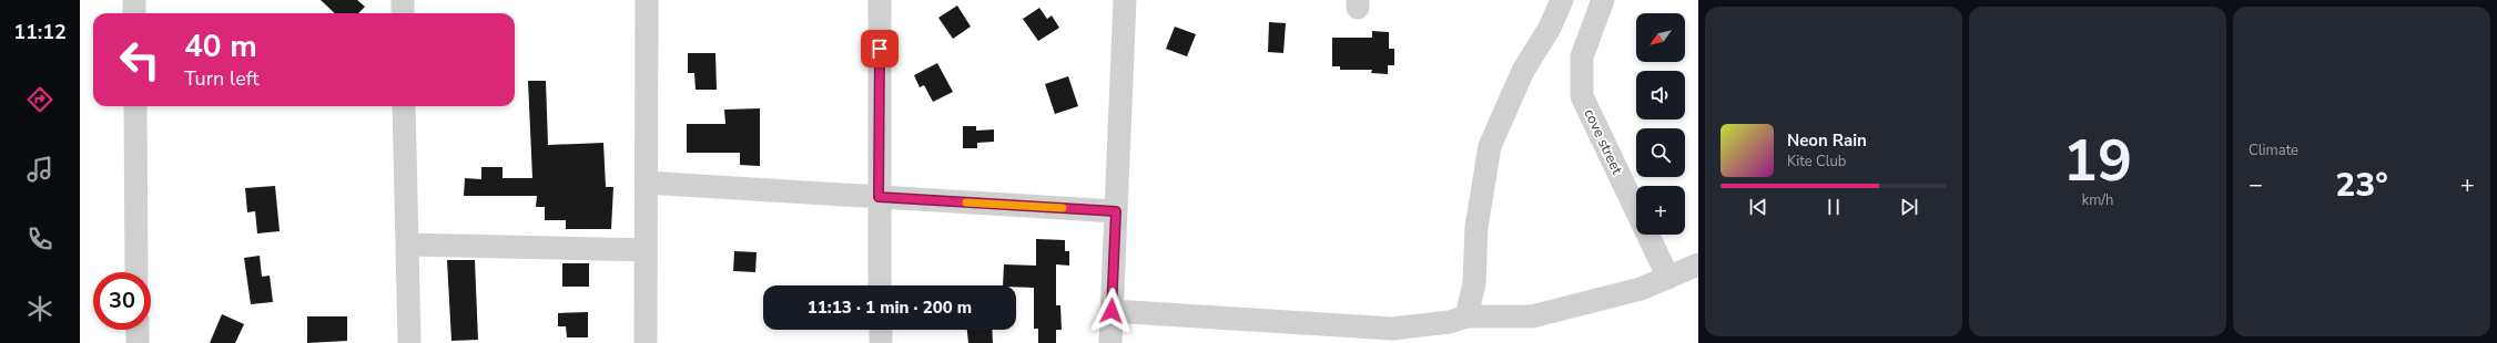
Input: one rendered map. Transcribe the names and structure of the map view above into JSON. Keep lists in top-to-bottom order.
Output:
{
  "streets": {
    "street": ["cove street"]
  },
  "north": "bottom left",
  "page": {
    "tabs": "11:12",
    "tile": [
      ["19", "km/h"],
      "Climate"
    ],
    "map_buttons": "+",
    "turn": ["40 m", "Turn left"],
    "song": ["Neon Rain", "Kite Club"],
    "heat": ["−", "23°", "+"],
    "limit": "30",
    "trip": "11:13 · 1 min · 200 m"
  }
}
